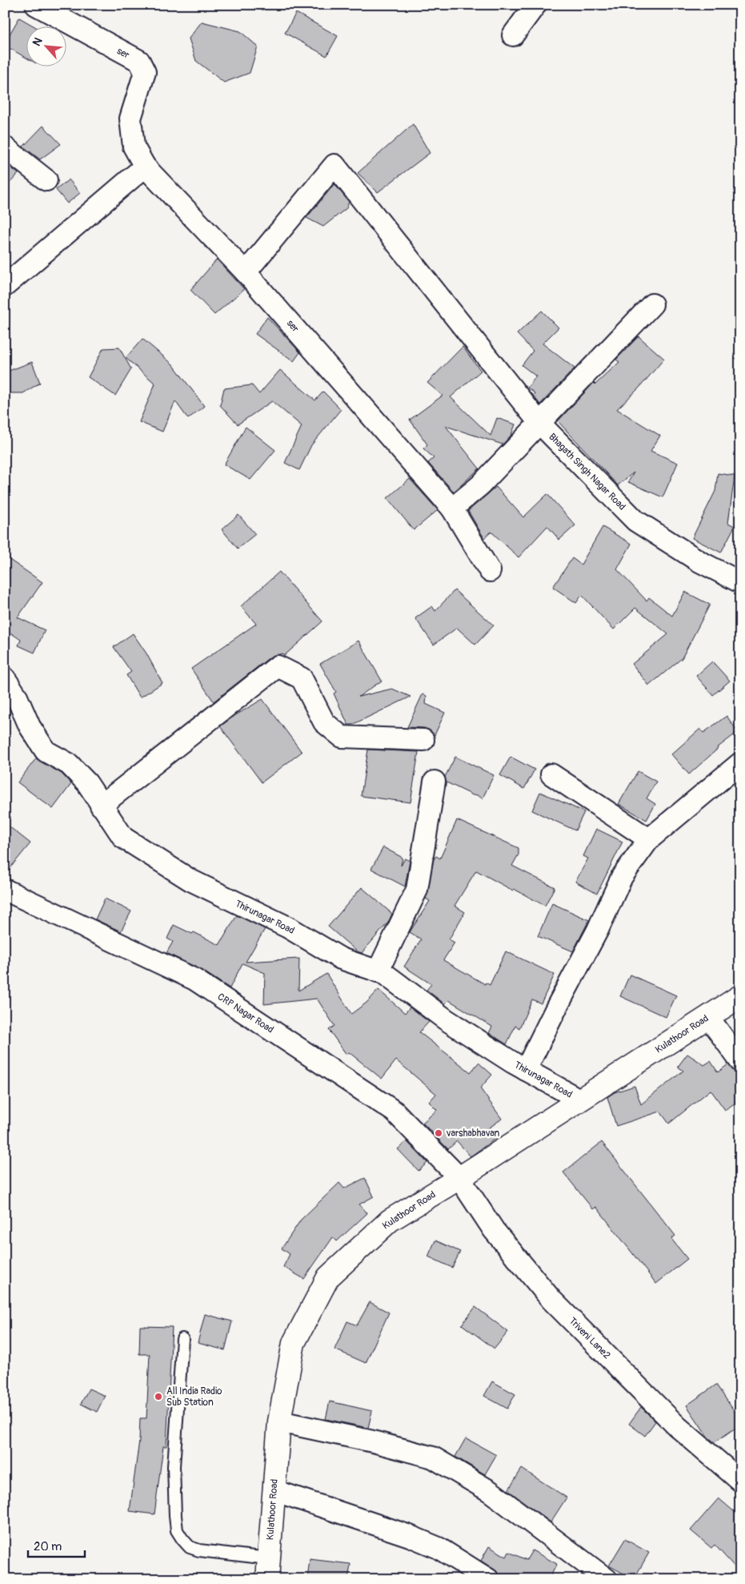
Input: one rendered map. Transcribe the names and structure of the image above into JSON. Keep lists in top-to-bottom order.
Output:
{
  "streets": {
    "main road": ["Kulathoor Road"],
    "street": [
      "ser",
      "Bhagath Singh Nagar Road",
      "Thirunagar Road",
      "CRP Nagar Road",
      "Triveni Lane2"
    ]
  },
  "crossings": [
    ["ser", "Bhagath Singh Nagar Road"],
    ["Thirunagar Road", "Kulathoor Road"],
    ["CRP Nagar Road", "Kulathoor Road"],
    ["CRP Nagar Road", "Triveni Lane2"],
    ["Kulathoor Road", "Triveni Lane2"]
  ],
  "places": ["varshabhavan", "All India Radio Sub Station"],
  "scale_bar": "20 m",
  "north": "top left"
}
